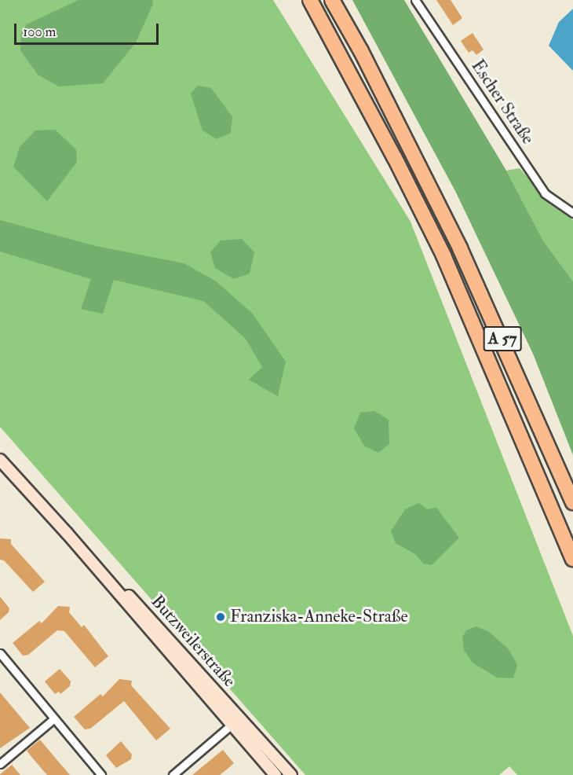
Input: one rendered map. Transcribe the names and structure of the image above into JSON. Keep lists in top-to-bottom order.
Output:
{
  "streets": {
    "highway": ["A 57"],
    "main road": ["Butzweilerstraße"],
    "street": ["Escher Straße"]
  },
  "places": ["Franziska-Anneke-Straße"],
  "scale_bar": "100 m"
}
